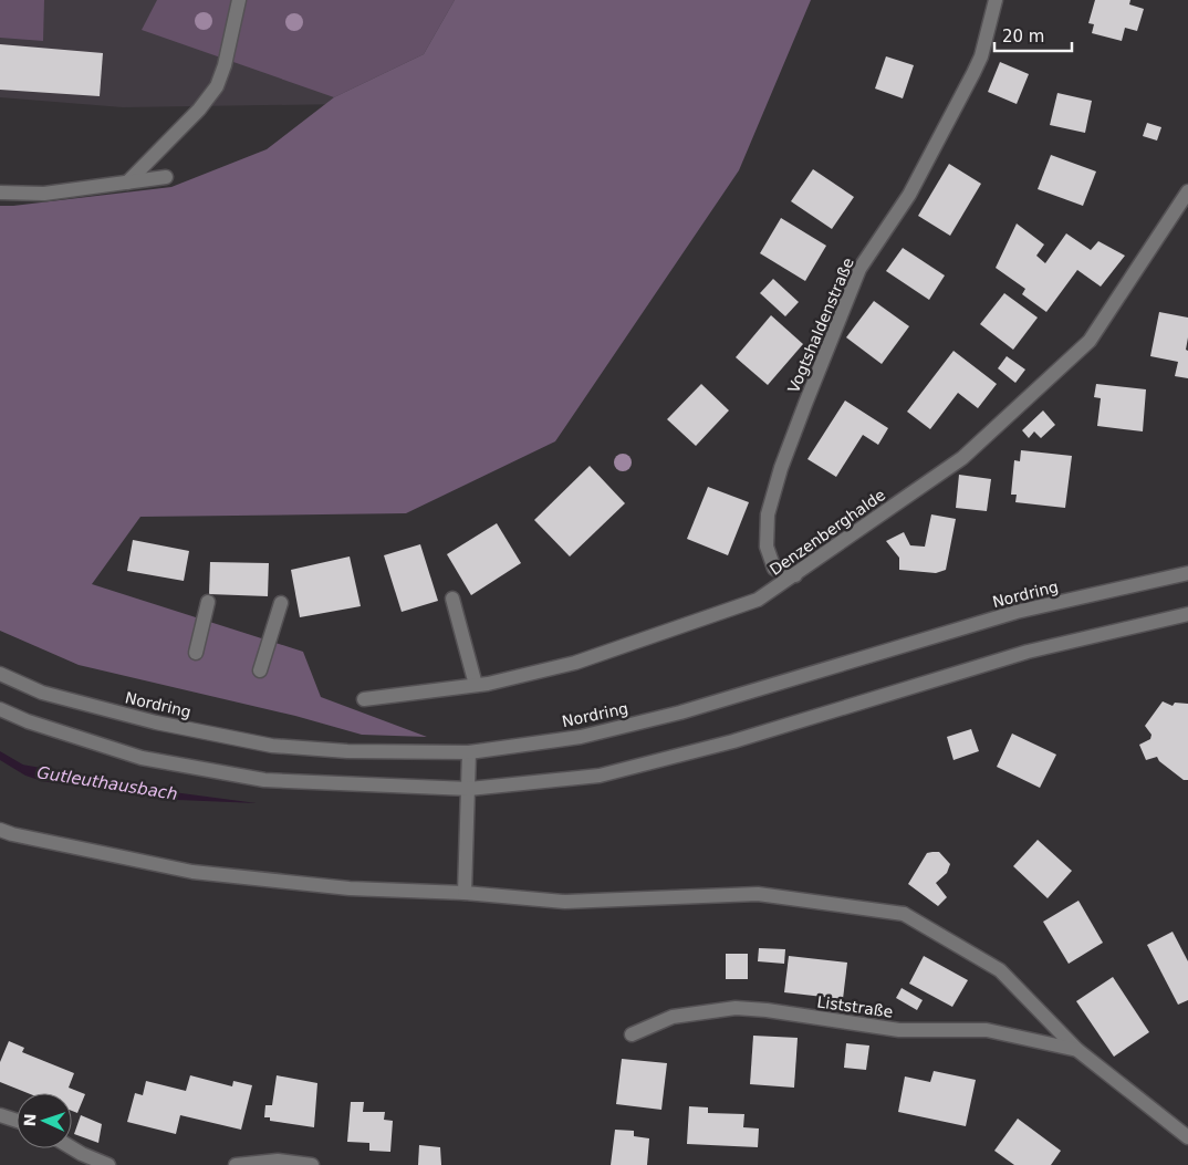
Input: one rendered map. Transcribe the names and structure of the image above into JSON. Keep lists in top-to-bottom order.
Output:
{
  "streets": {
    "street": [
      "Vogtshaldenstraße",
      "Denzenberghalde",
      "Nordring",
      "Liststraße"
    ]
  },
  "crossings": [
    ["Vogtshaldenstraße", "Denzenberghalde"]
  ],
  "water": ["Gutleuthausbach"],
  "scale_bar": "20 m",
  "north": "left"
}
